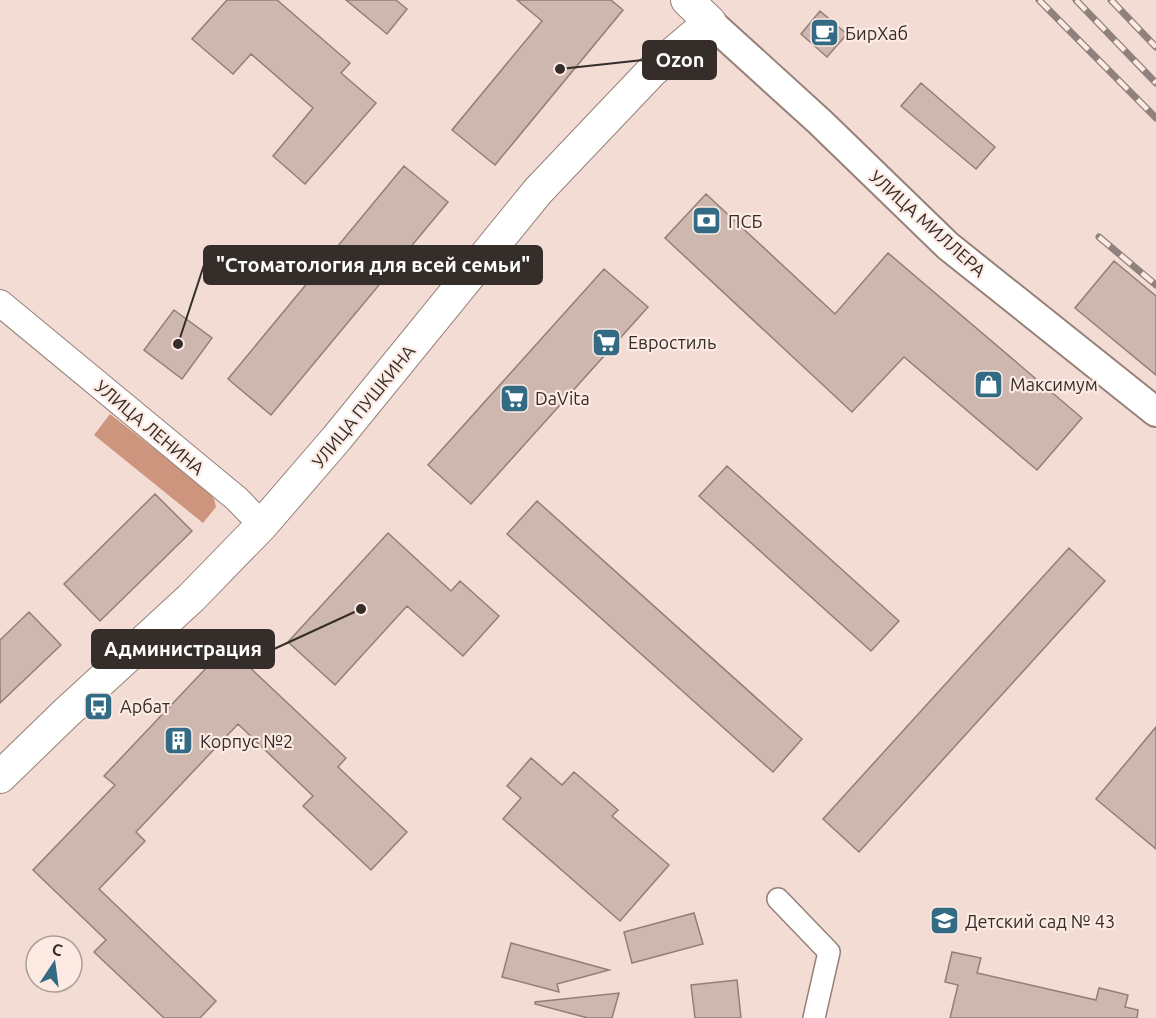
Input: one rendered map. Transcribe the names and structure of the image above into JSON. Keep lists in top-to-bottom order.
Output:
{
  "streets": {
    "main road": ["УЛИЦА МИЛЛЕРА", "УЛИЦА ПУШКИНА"],
    "street": ["УЛИЦА ЛЕНИНА"]
  },
  "crossings": [
    ["УЛИЦА МИЛЛЕРА", "УЛИЦА ПУШКИНА"],
    ["УЛИЦА ПУШКИНА", "УЛИЦА ЛЕНИНА"]
  ],
  "places": {
    "cafe": ["БирХаб"],
    "other": ["Ozon", "\"Стоматология для всей семьи\"", "Администрация"],
    "bank": ["ПСБ"],
    "supermarket": ["Евростиль", "DaVita"],
    "shop": ["Максимум"],
    "bus stop": ["Арбат"],
    "building": ["Корпус №2"],
    "school or university": ["Детский сад № 43"]
  },
  "north": "top"
}
